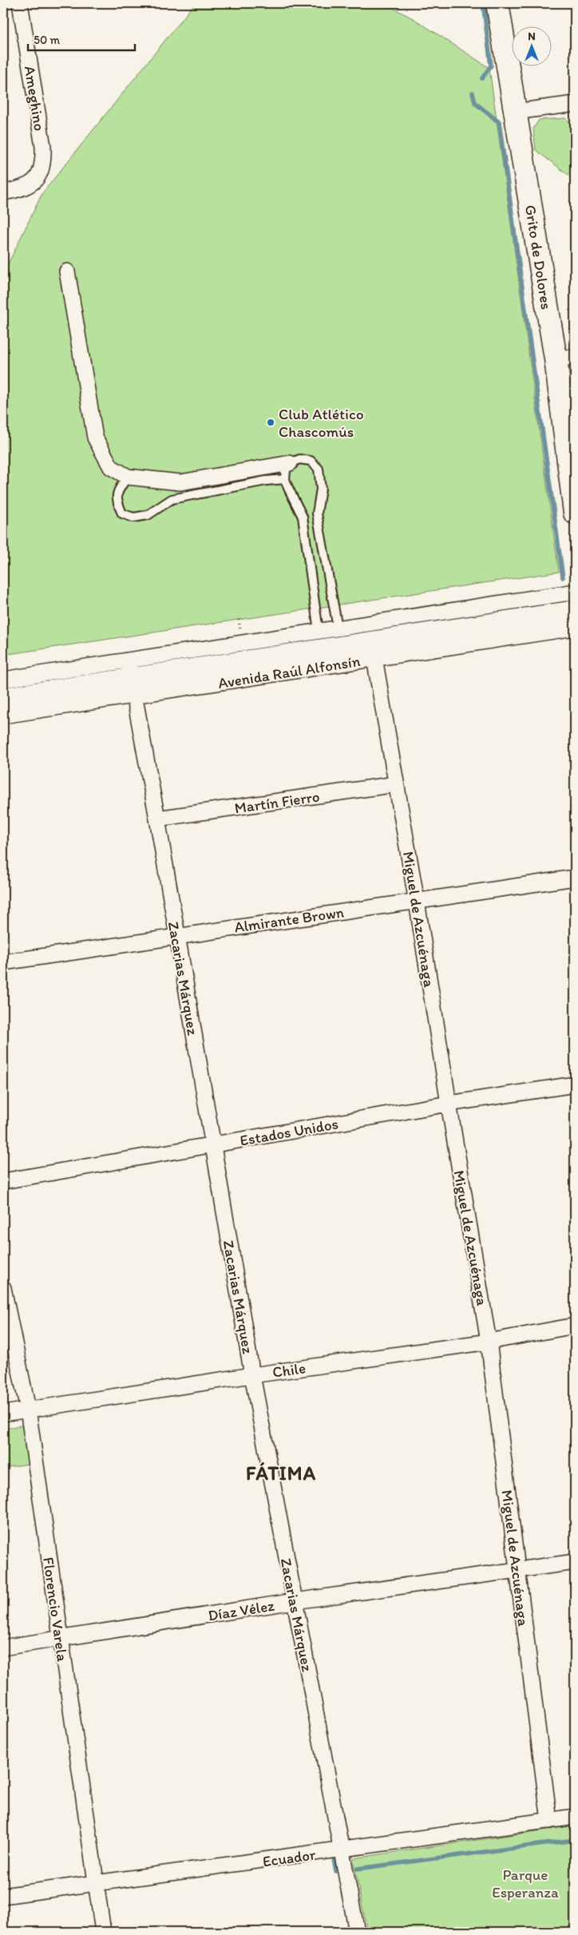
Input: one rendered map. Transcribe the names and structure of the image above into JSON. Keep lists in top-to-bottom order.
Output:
{
  "streets": {
    "main road": ["Grito de Dolores", "Avenida Raúl Alfonsín"],
    "street": [
      "Ameghino",
      "Martín Fierro",
      "Almirante Brown",
      "Miguel de Azcuénaga",
      "Zacarias Márquez",
      "Estados Unidos",
      "Chile",
      "Florencio Varela",
      "Díaz Vélez",
      "Ecuador"
    ]
  },
  "crossings": [
    ["Avenida Raúl Alfonsín", "Miguel de Azcuénaga"],
    ["Avenida Raúl Alfonsín", "Zacarias Márquez"],
    ["Martín Fierro", "Miguel de Azcuénaga"],
    ["Martín Fierro", "Zacarias Márquez"],
    ["Almirante Brown", "Miguel de Azcuénaga"],
    ["Almirante Brown", "Zacarias Márquez"],
    ["Miguel de Azcuénaga", "Estados Unidos"],
    ["Miguel de Azcuénaga", "Chile"],
    ["Miguel de Azcuénaga", "Díaz Vélez"],
    ["Miguel de Azcuénaga", "Ecuador"],
    ["Zacarias Márquez", "Estados Unidos"],
    ["Zacarias Márquez", "Chile"],
    ["Zacarias Márquez", "Díaz Vélez"],
    ["Zacarias Márquez", "Ecuador"],
    ["Chile", "Florencio Varela"],
    ["Florencio Varela", "Díaz Vélez"],
    ["Florencio Varela", "Ecuador"]
  ],
  "districts": ["FÁTIMA"],
  "parks": ["Parque Esperanza"],
  "places": ["Club Atlético Chascomús"],
  "scale_bar": "50 m",
  "north": "top"
}
